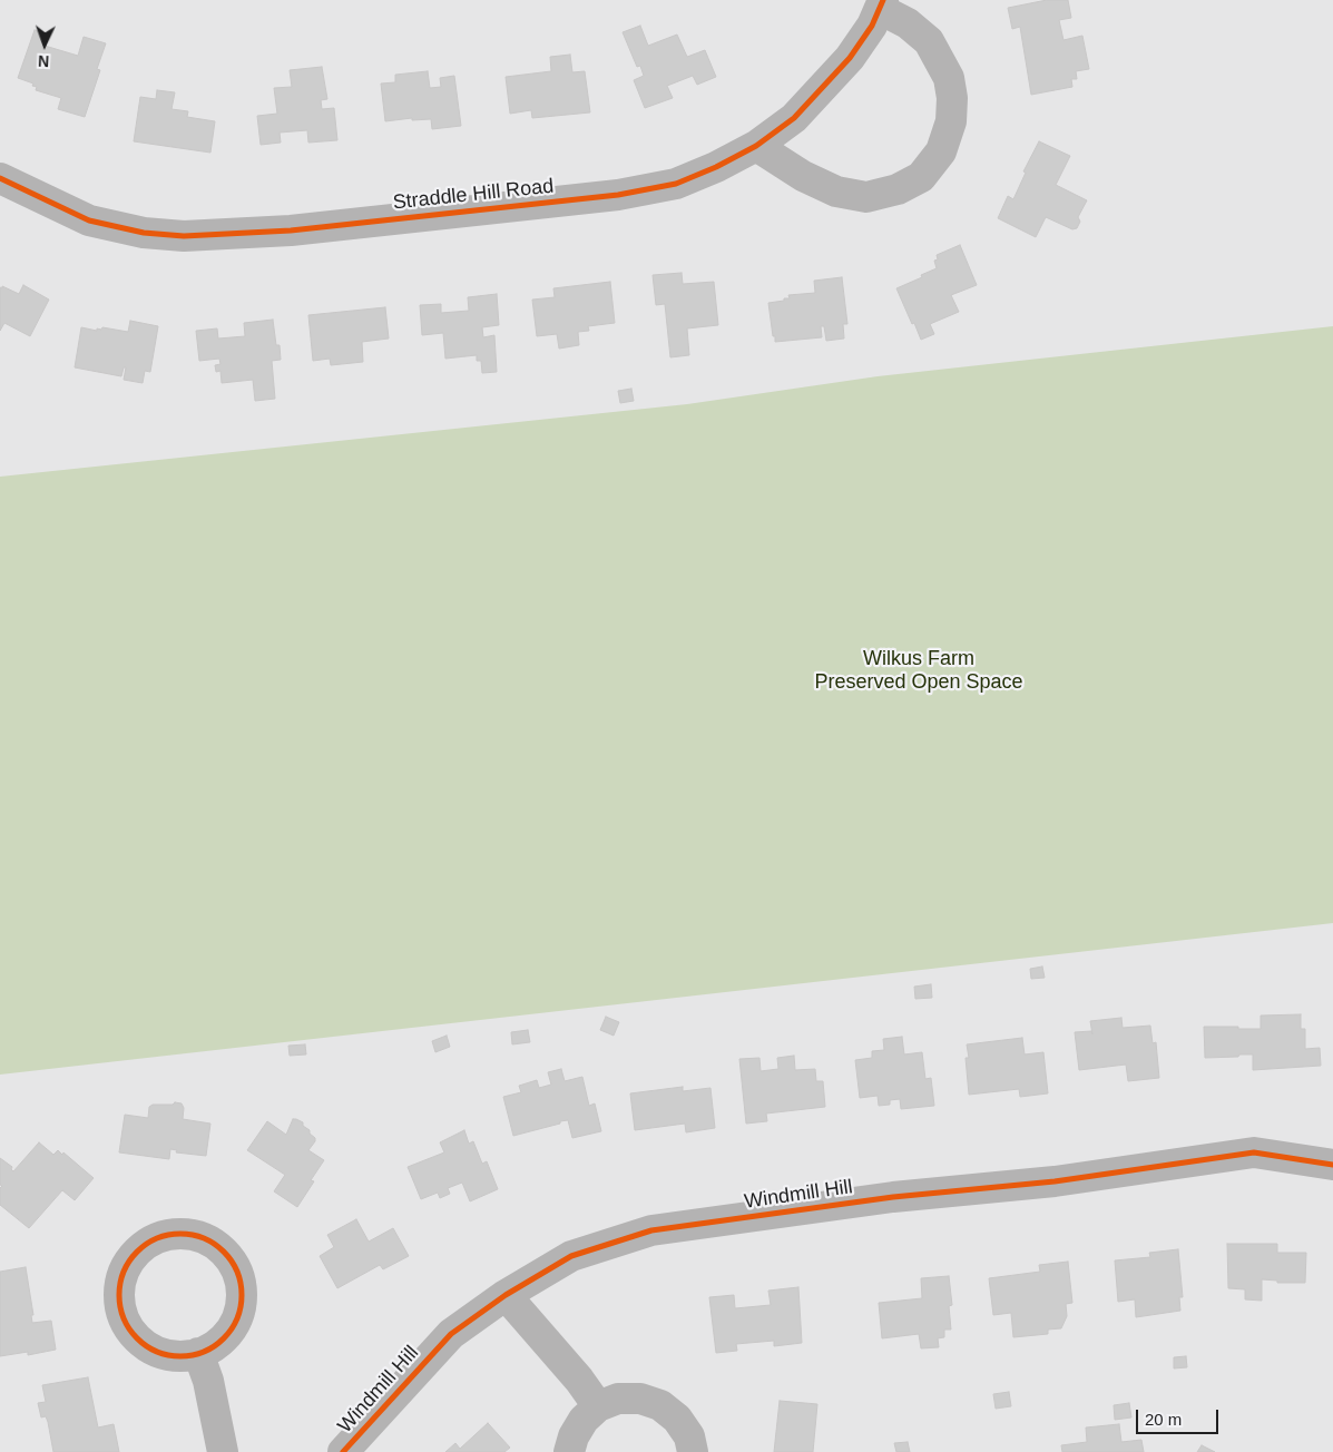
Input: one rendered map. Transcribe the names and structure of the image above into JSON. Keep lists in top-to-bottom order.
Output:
{
  "streets": {
    "street": ["Straddle Hill Road", "Windmill Hill"]
  },
  "parks": ["Wilkus Farm Preserved Open Space"],
  "scale_bar": "20 m",
  "north": "bottom"
}
